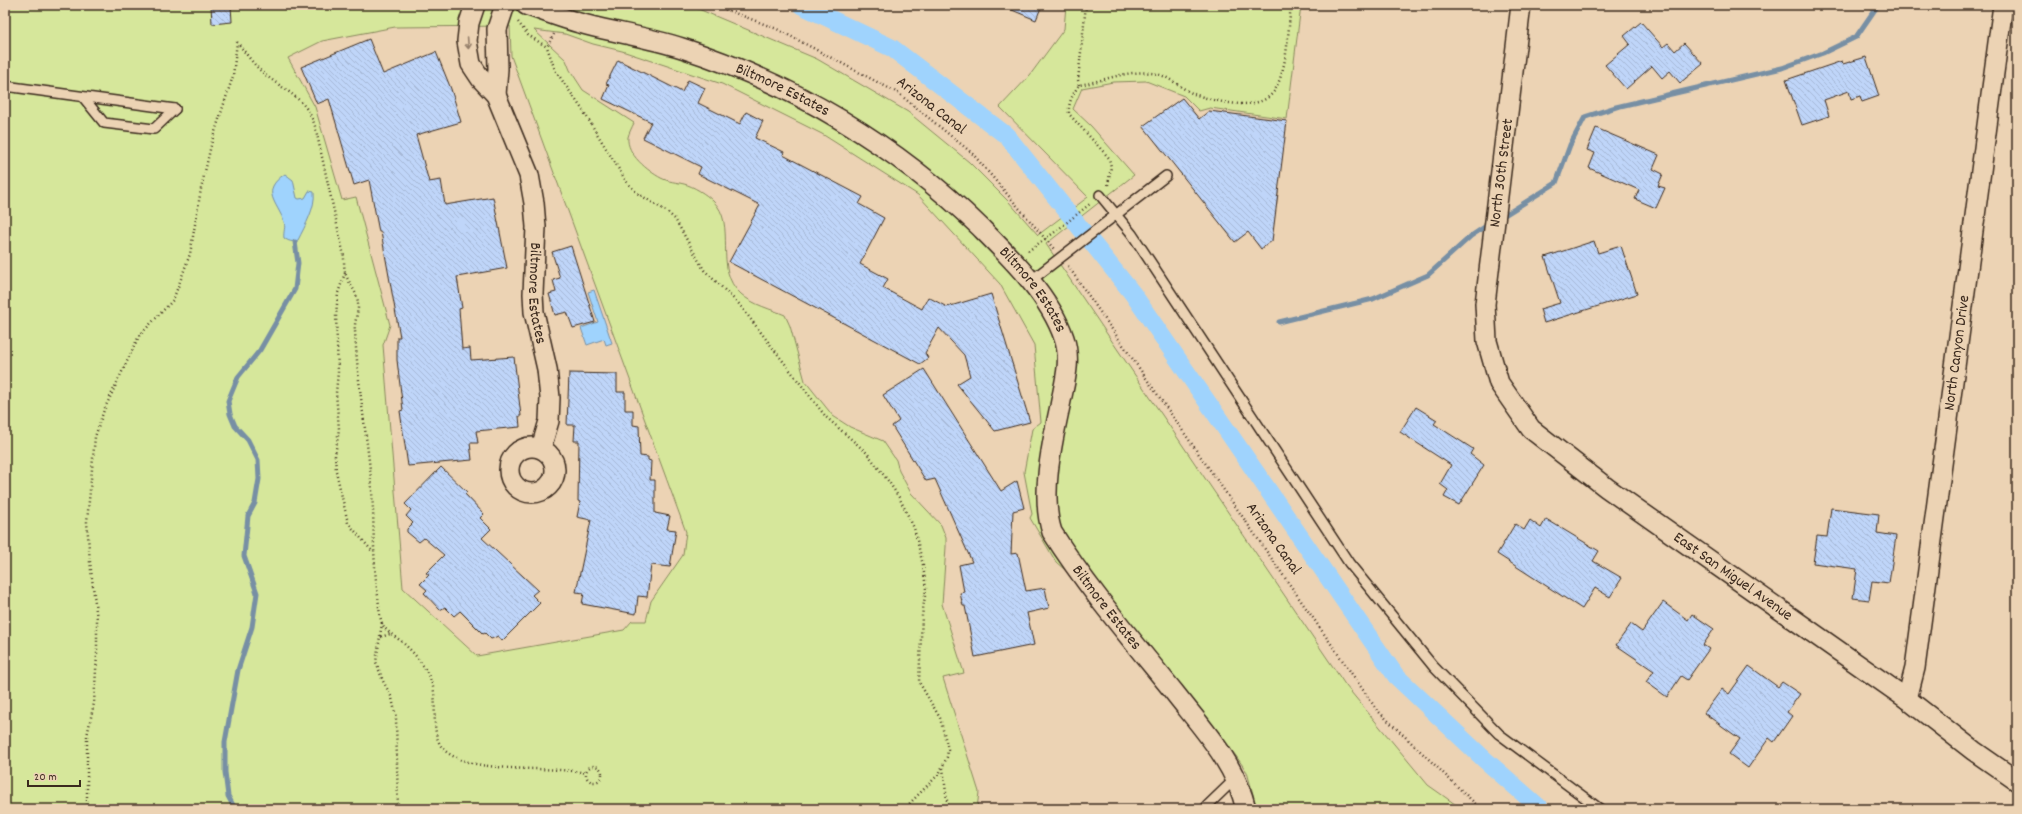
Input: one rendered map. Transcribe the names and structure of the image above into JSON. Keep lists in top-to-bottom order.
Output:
{
  "streets": {
    "street": [
      "Biltmore Estates",
      "North 30th Street",
      "North Canyon Drive",
      "East San Miguel Avenue"
    ],
    "path": ["Arizona Canal"]
  },
  "crossings": [
    ["North 30th Street", "East San Miguel Avenue"],
    ["North Canyon Drive", "East San Miguel Avenue"]
  ],
  "scale_bar": "20 m"
}
